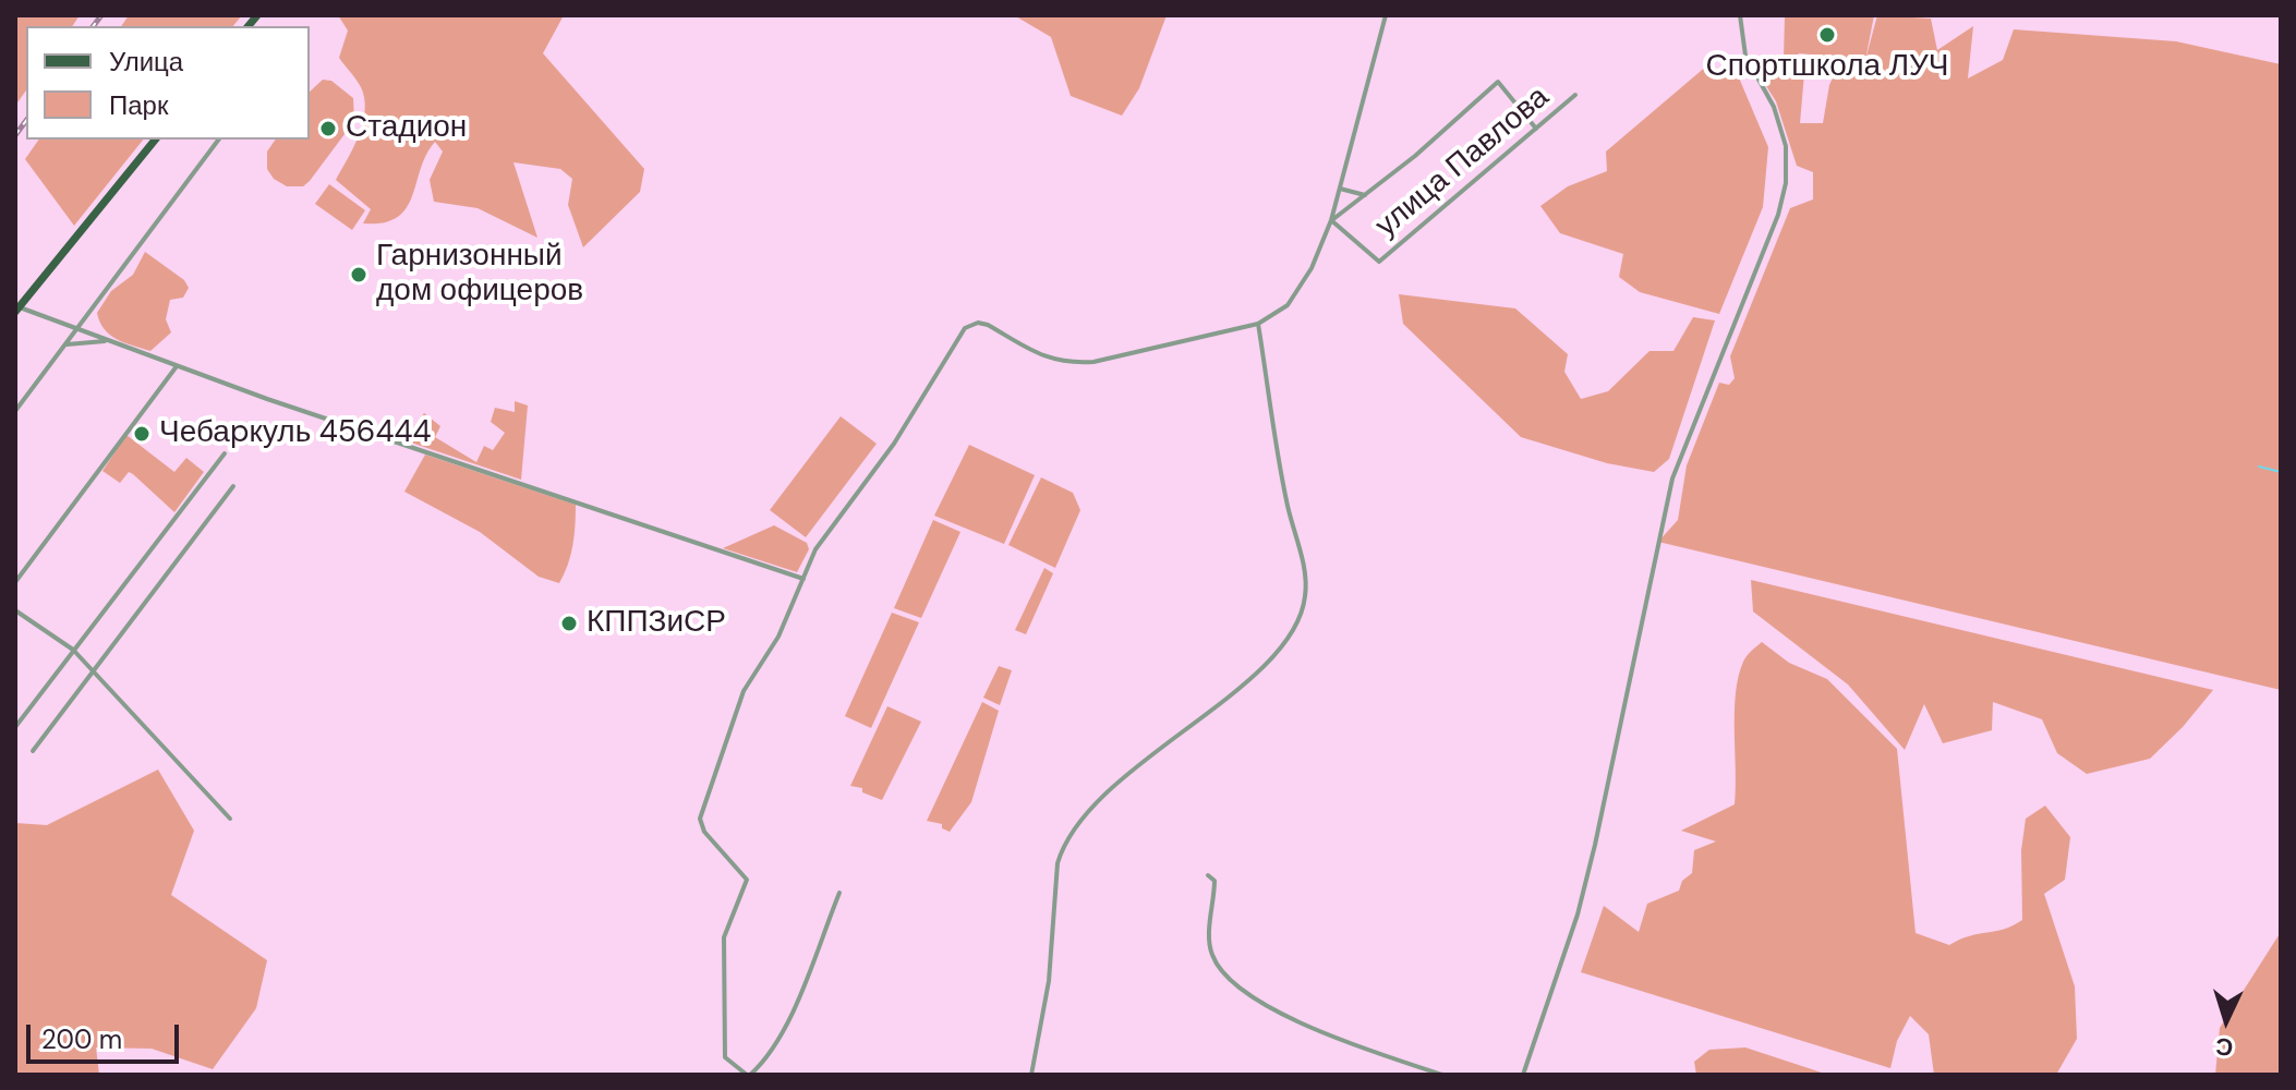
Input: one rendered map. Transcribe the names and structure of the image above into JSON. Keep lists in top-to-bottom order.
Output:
{
  "streets": {
    "street": ["улица Павлова"]
  },
  "places": [
    "Спортшкола ЛУЧ",
    "Стадион",
    "Гарнизонный дом офицеров",
    "Чебаpкуль 456444",
    "КППЗиСР"
  ],
  "legend": ["Улица", "Парк"],
  "scale_bar": "200 m",
  "north": "bottom"
}
